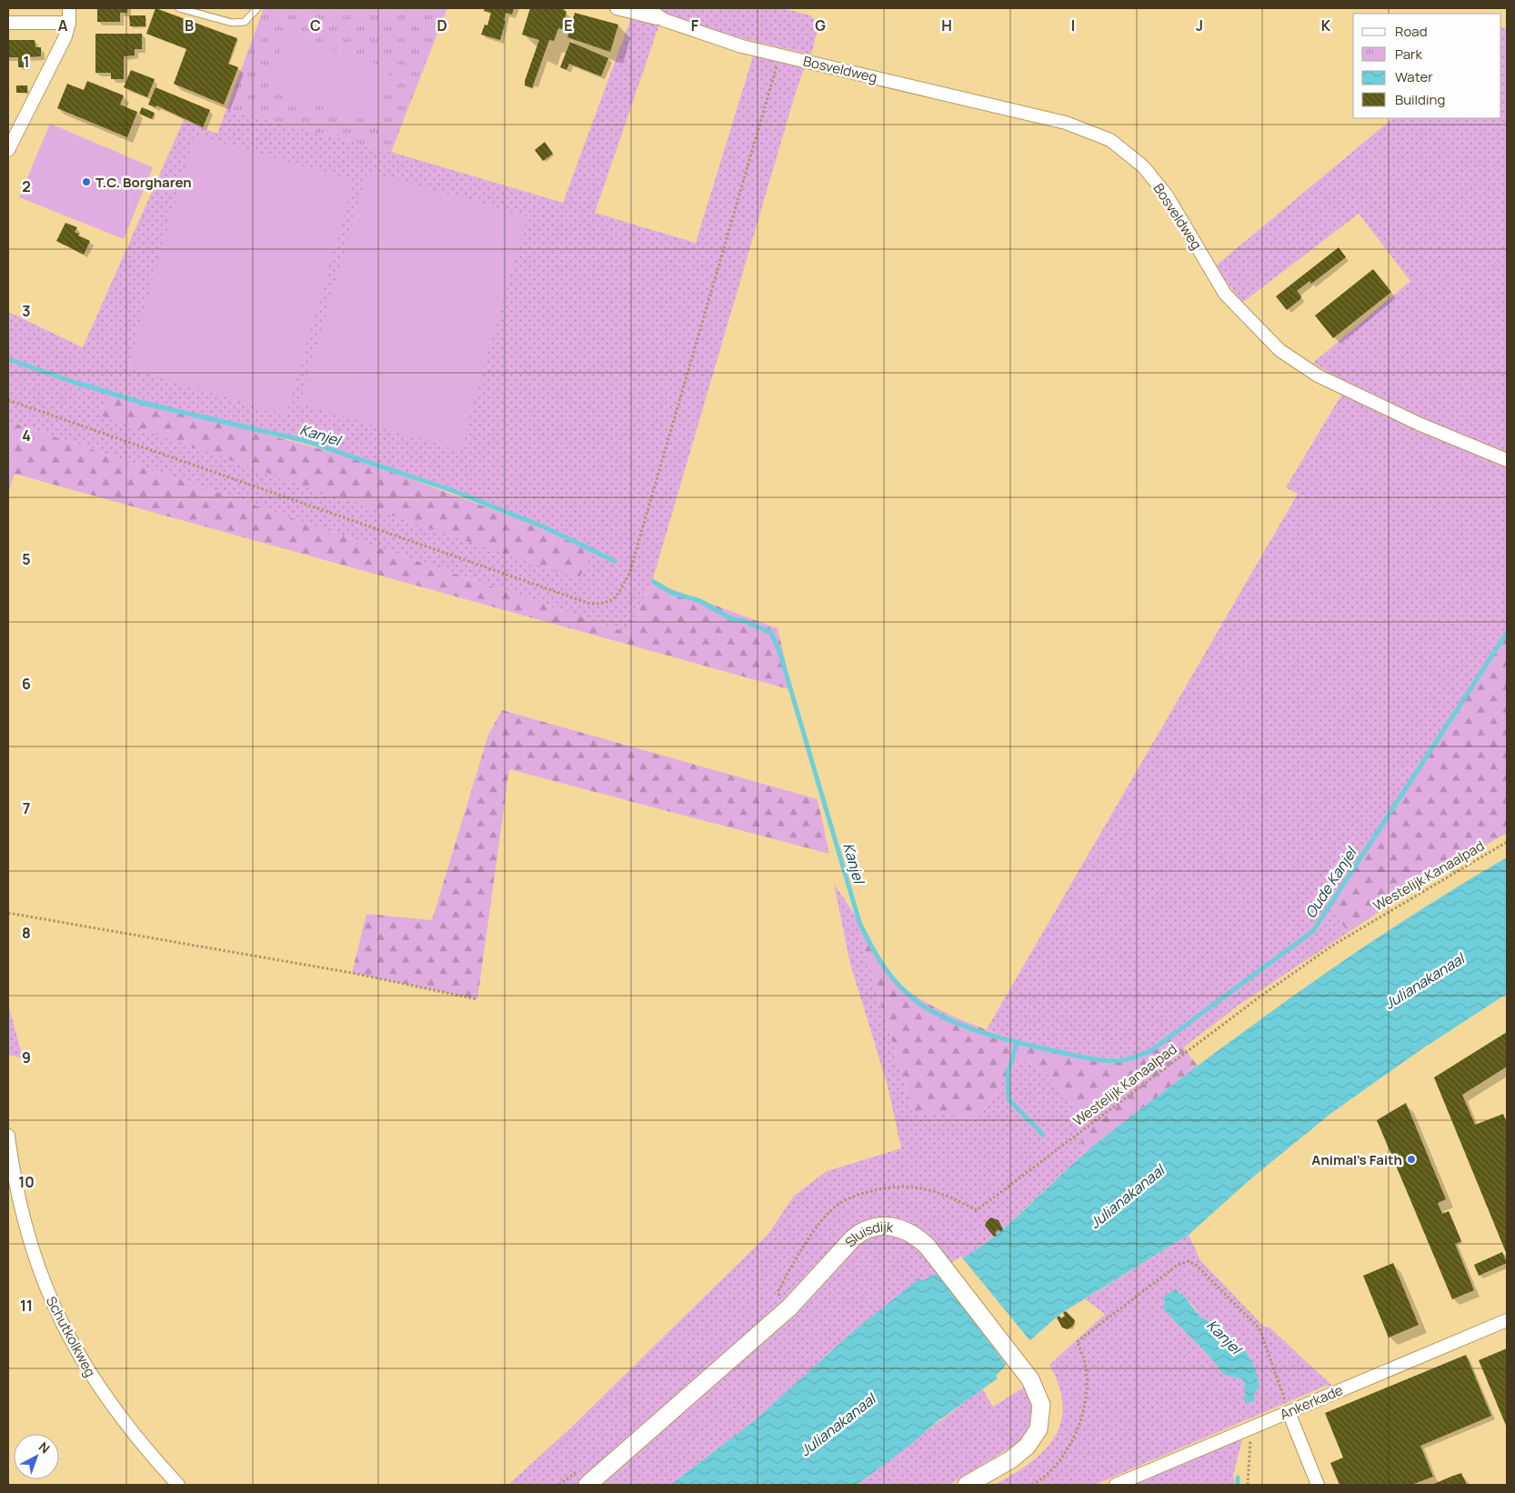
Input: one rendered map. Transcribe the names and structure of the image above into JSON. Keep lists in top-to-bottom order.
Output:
{
  "streets": {
    "street": [
      "Bosveldweg",
      "Sluisdijk",
      "Schutkolkweg",
      "Ankerkade"
    ],
    "path": ["Westelijk Kanaalpad"]
  },
  "water": ["Kanjel", "Oude Kanjel", "Julianakanaal"],
  "places": ["T.C. Borgharen", "Animal's Faith"],
  "legend": [
    "Road",
    "Park",
    "Water",
    "Building"
  ],
  "north": "top right",
  "grid": {
    "columns": [
      "A",
      "B",
      "C",
      "D",
      "E",
      "F",
      "G",
      "H",
      "I",
      "J",
      "K"
    ],
    "rows": [
      "1",
      "2",
      "3",
      "4",
      "5",
      "6",
      "7",
      "8",
      "9",
      "10",
      "11"
    ]
  }
}
